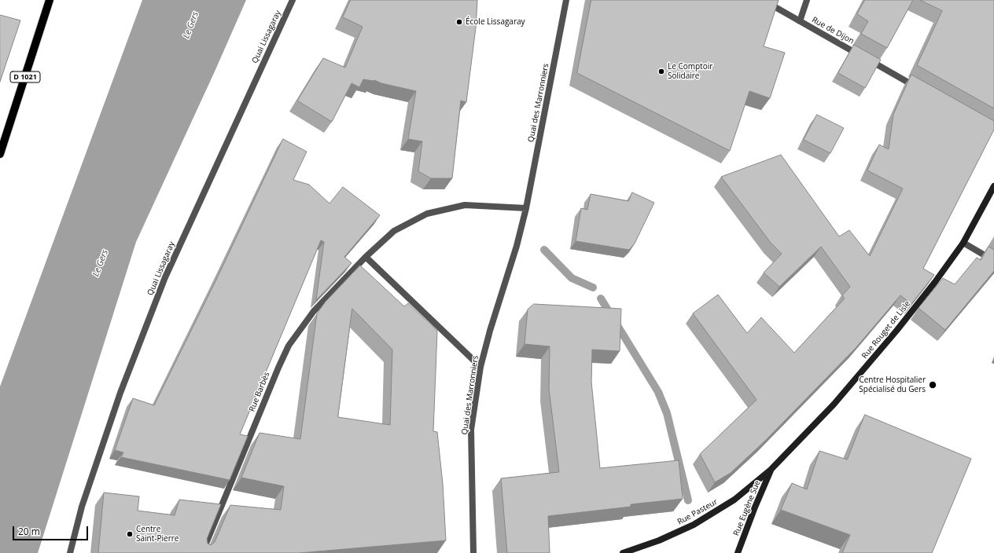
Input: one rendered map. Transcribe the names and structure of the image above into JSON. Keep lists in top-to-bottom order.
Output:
{
  "streets": {
    "main road": [
      "D 1021",
      "Rue Rouget de Lisle",
      "Rue Eugène Sue",
      "Rue Pasteur"
    ],
    "street": [
      "Rue de Dijon",
      "Quai Lissagaray",
      "Quai des Marronniers",
      "Rue Barbès"
    ]
  },
  "crossings": [
    ["Quai des Marronniers", "Rue Barbès"],
    ["Rue Rouget de Lisle", "Rue Eugène Sue"],
    ["Rue Rouget de Lisle", "Rue Pasteur"],
    ["Rue Eugène Sue", "Rue Pasteur"]
  ],
  "water": ["Le Gers"],
  "places": [
    "École Lissagaray",
    "Le Comptoir Solidaire",
    "Centre Hospitalier Spécialisé du Gers",
    "Centre Saint-Pierre"
  ],
  "scale_bar": "20 m"
}
